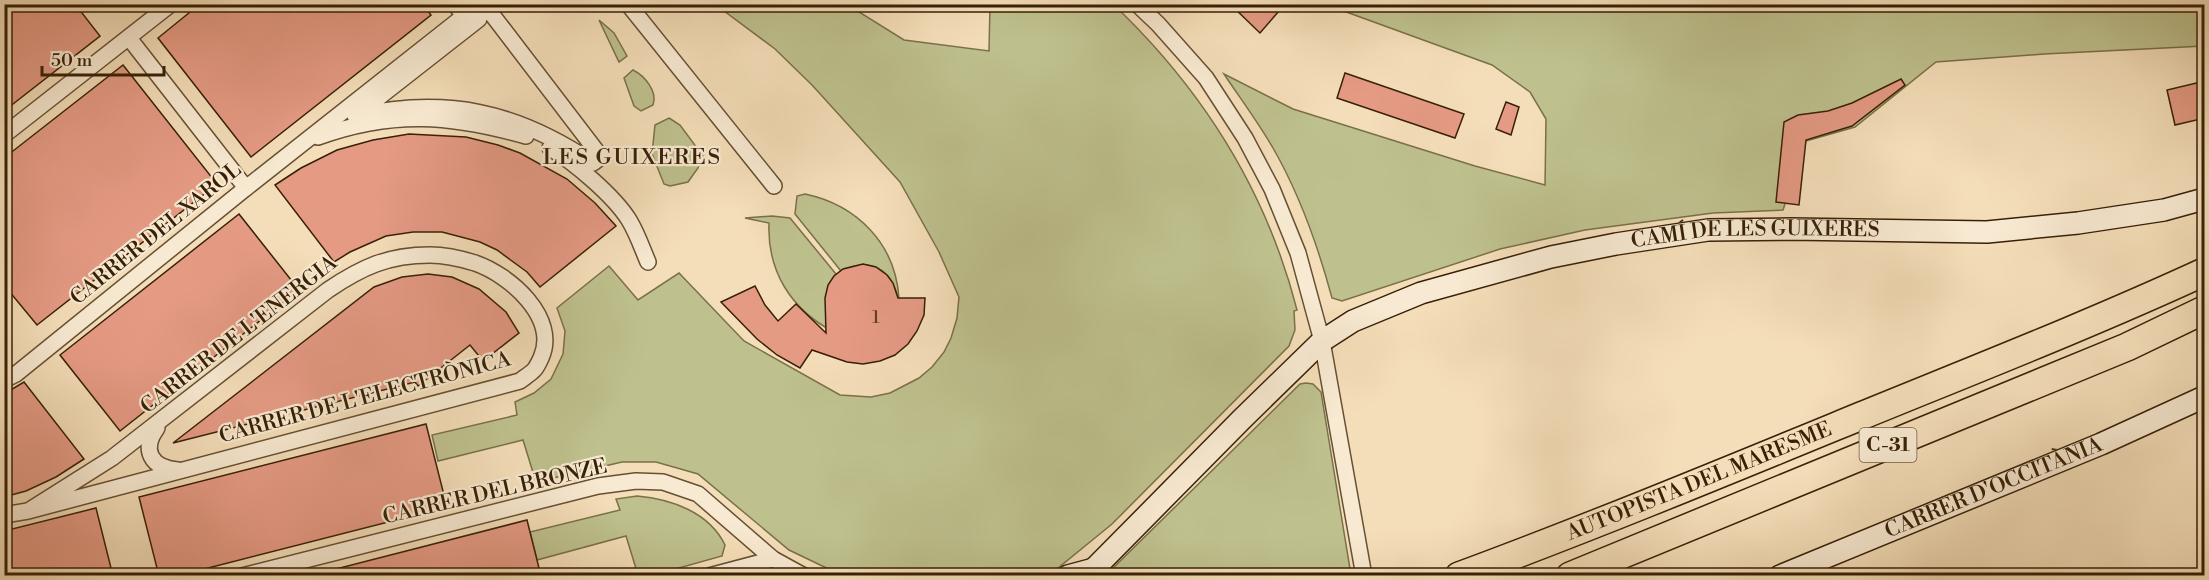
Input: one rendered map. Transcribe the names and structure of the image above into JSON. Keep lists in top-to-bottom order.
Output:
{
  "streets": {
    "highway": ["C-31", "AUTOPISTA DEL MARESME"],
    "street": [
      "CARRER DEL XAROL",
      "CAMÍ DE LES GUIXERES",
      "CARRER DE L'ENERGIA",
      "CARRER DE L'ELECTRÒNICA",
      "CARRER D'OCCITÀNIA",
      "CARRER DEL BRONZE"
    ]
  },
  "crossings": [
    ["CARRER DE L'ENERGIA", "CARRER DE L'ELECTRÒNICA"]
  ],
  "districts": ["LES GUIXERES"],
  "house_numbers": ["1"],
  "scale_bar": "50 m"
}
